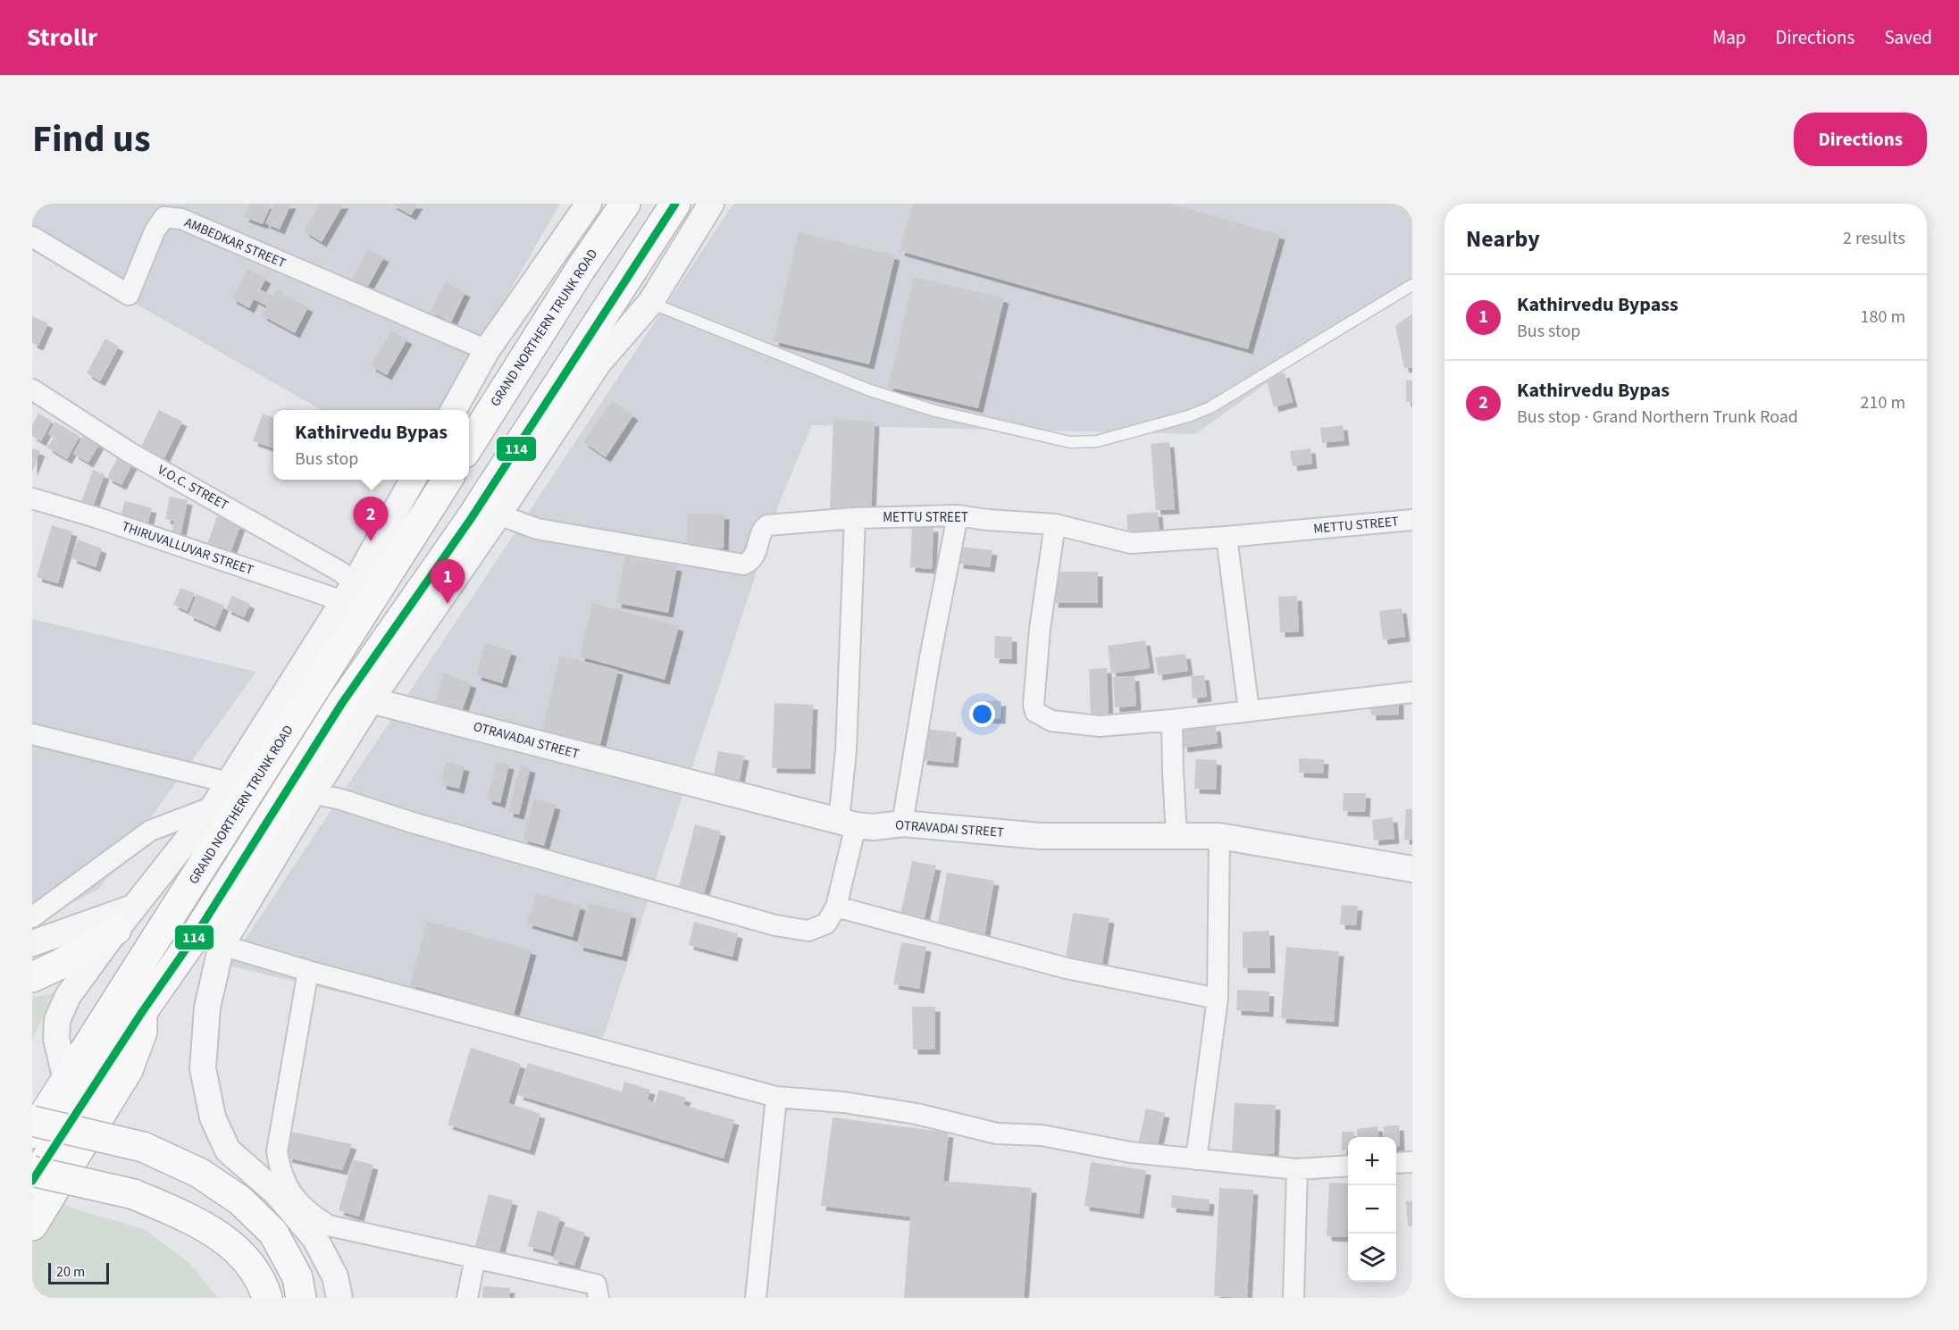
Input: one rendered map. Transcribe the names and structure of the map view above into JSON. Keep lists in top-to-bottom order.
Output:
{
  "streets": {
    "main road": ["GRAND NORTHERN TRUNK ROAD"],
    "street": [
      "AMBEDKAR STREET",
      "V.O.C. STREET",
      "METTU STREET",
      "THIRUVALLUVAR STREET",
      "OTRAVADAI STREET"
    ]
  },
  "crossings": [
    ["V.O.C. STREET", "THIRUVALLUVAR STREET"]
  ],
  "lines": ["transit line 114"],
  "scale_bar": "20 m",
  "page": {
    "header": "Strollr",
    "nav": ["Map", "Directions", "Saved"],
    "title": "Find us",
    "buttons": "Directions",
    "heading": ["Nearby", "2 results"],
    "list": [
      {
        "mark": "1",
        "name": "Kathirvedu Bypass",
        "note": "Bus stop",
        "value": "180 m"
      },
      {
        "mark": "2",
        "name": "Kathirvedu Bypas",
        "note": "Bus stop · Grand Northern Trunk Road",
        "value": "210 m"
      }
    ],
    "popup": ["Kathirvedu Bypas", "Bus stop"],
    "pins": ["2", "1"],
    "map_buttons": ["+", "−"],
    "scale": "20 m"
  }
}
